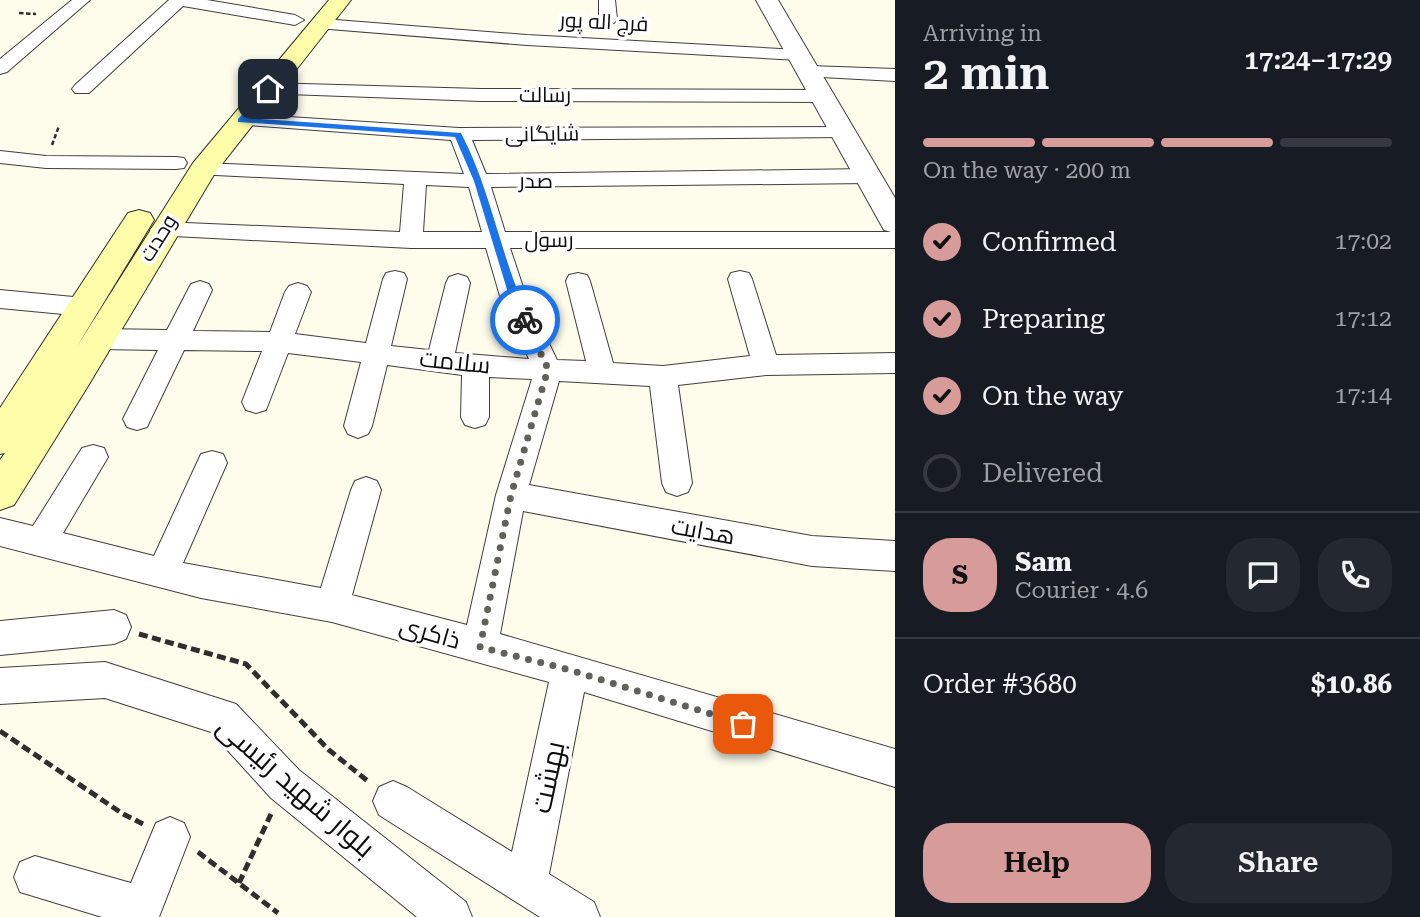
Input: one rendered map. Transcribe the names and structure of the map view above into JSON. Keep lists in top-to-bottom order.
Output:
{
  "streets": {
    "main road": ["وحدت"],
    "street": [
      "فرج اله پور",
      "رسالت",
      "شایگانی",
      "صدر",
      "رسول",
      "سلامت",
      "هدایت",
      "ذاکری",
      "بهشت",
      "بلوار شهید رئیسی"
    ]
  },
  "crossings": [
    ["فرج اله پور", "وحدت"],
    ["رسالت", "وحدت"],
    ["شایگانی", "وحدت"],
    ["صدر", "وحدت"],
    ["وحدت", "رسول"],
    ["وحدت", "سلامت"],
    ["ذاکری", "بهشت"]
  ],
  "page": {
    "heading": ["2 min", "Arriving in", "17:24–17:29"],
    "panel": [
      "Sam",
      "Courier · 4.6",
      "Order #3680",
      "$10.86"
    ],
    "bar": "On the way · 200 m",
    "list": [
      ["Confirmed", "17:02"],
      ["Preparing", "17:12"],
      ["On the way", "17:14"],
      "Delivered"
    ],
    "round": "S",
    "buttons": ["Help", "Share"]
  }
}
